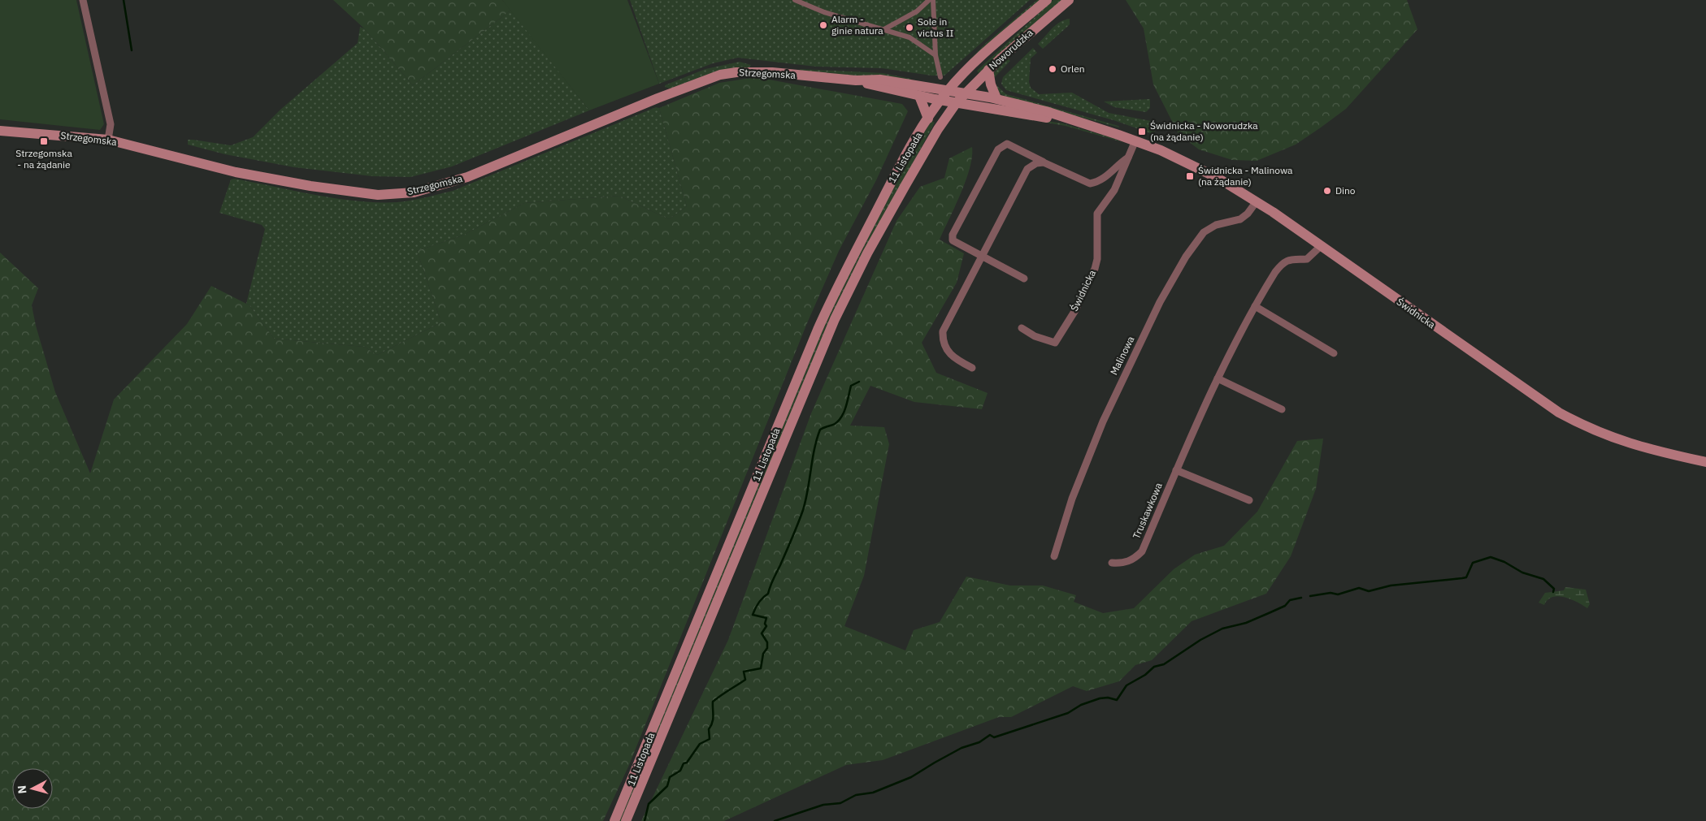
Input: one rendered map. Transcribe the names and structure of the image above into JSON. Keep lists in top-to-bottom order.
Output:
{
  "streets": {
    "main road": [
      "Noworudzka",
      "Strzegomska",
      "11 Listopada",
      "Świdnicka"
    ],
    "street": ["Malinowa", "Truskawkowa"]
  },
  "crossings": [
    ["Noworudzka", "Strzegomska"],
    ["Noworudzka", "11 Listopada"],
    ["Noworudzka", "Świdnicka"],
    ["Strzegomska", "11 Listopada"],
    ["Strzegomska", "Świdnicka"],
    ["11 Listopada", "Świdnicka"],
    ["Świdnicka", "Malinowa"],
    ["Świdnicka", "Truskawkowa"]
  ],
  "places": {
    "other": [
      "Alarm - ginie natura",
      "Sole in victus II",
      "Orlen",
      "Dino"
    ],
    "transit": ["Świdnicka - Noworudzka (na żądanie)", "Strzegomska - na żądanie", "Świdnicka - Malinowa (na żądanie)"]
  },
  "north": "left"
}
